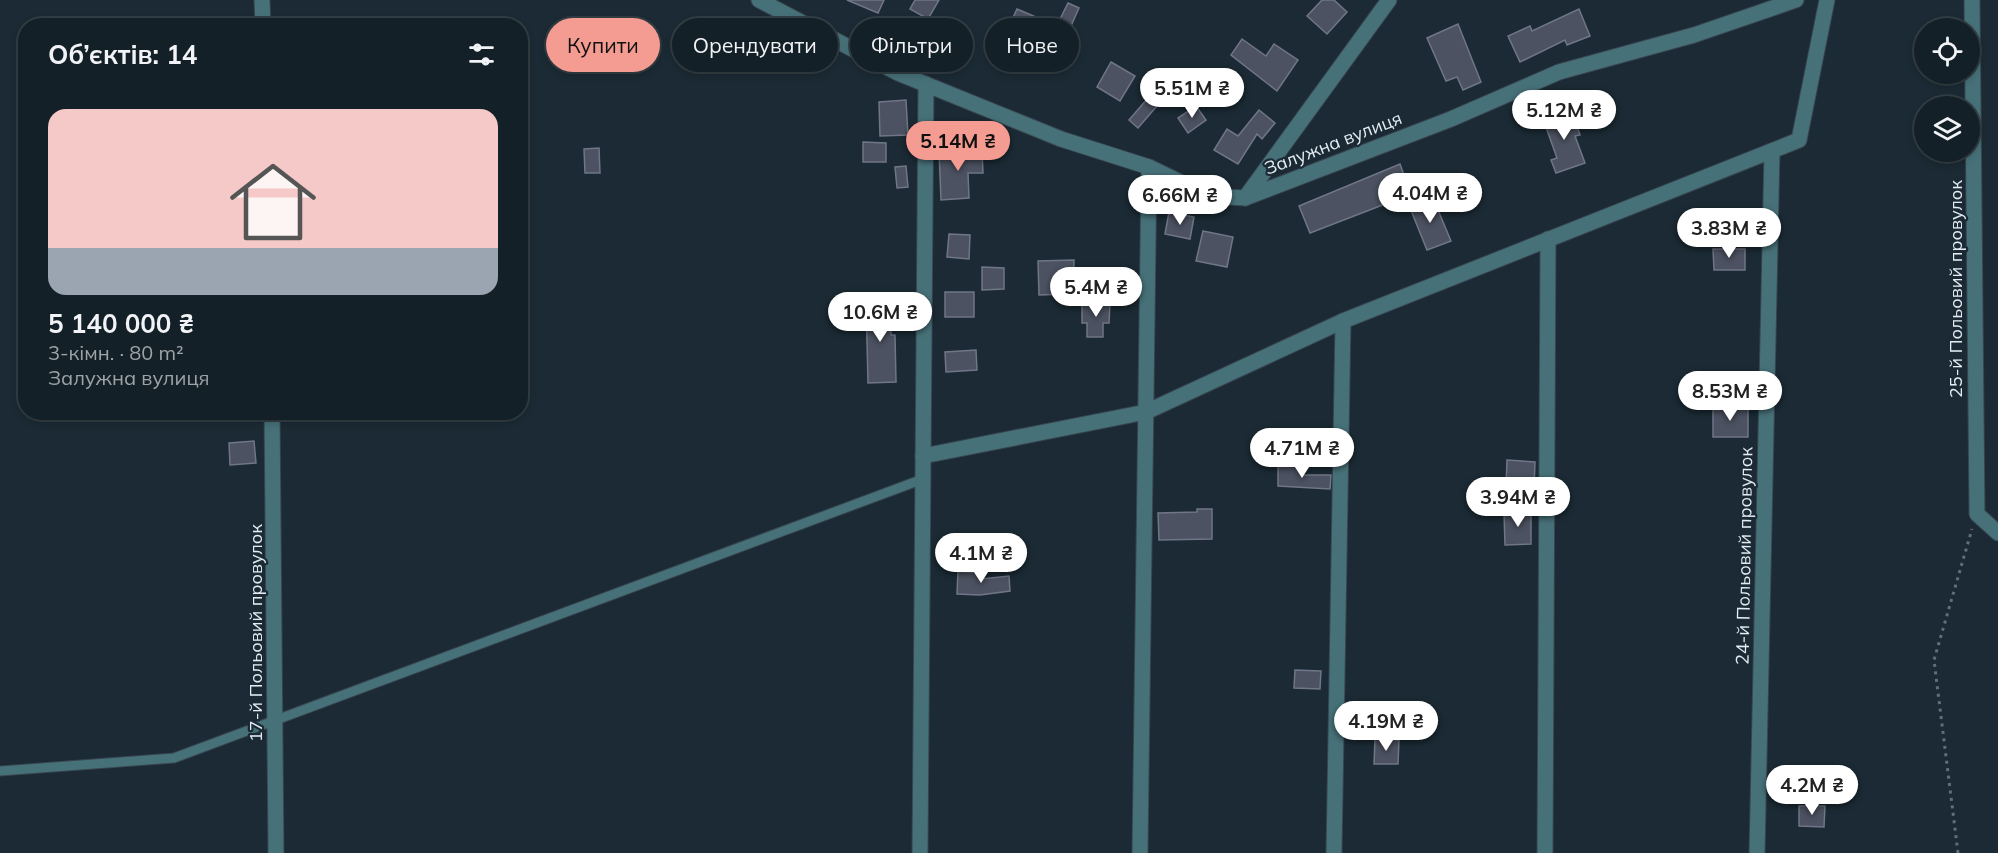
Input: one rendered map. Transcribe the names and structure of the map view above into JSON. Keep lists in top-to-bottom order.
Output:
{
  "streets": {
    "street": [
      "Залужна вулиця",
      "25-й Польовий провулок",
      "24-й Польовий провулок",
      "17-й Польовий провулок"
    ]
  },
  "page": {
    "chip": [
      "Купити",
      "Орендувати",
      "Фільтри",
      "Нове"
    ],
    "heading": "Об’єктів: 14",
    "price": [
      "5.51M ₴",
      "5.12M ₴",
      "5.14M ₴",
      "4.04M ₴",
      "6.66M ₴",
      "3.83M ₴",
      "5.4M ₴",
      "10.6M ₴",
      "8.53M ₴",
      "4.71M ₴",
      "3.94M ₴",
      "4.1M ₴",
      "4.19M ₴",
      "4.2M ₴"
    ],
    "list": [
      {
        "name": "5 140 000 ₴",
        "note": "3-кімн. · 80 m² · Залужна вулиця"
      }
    ]
  }
}
